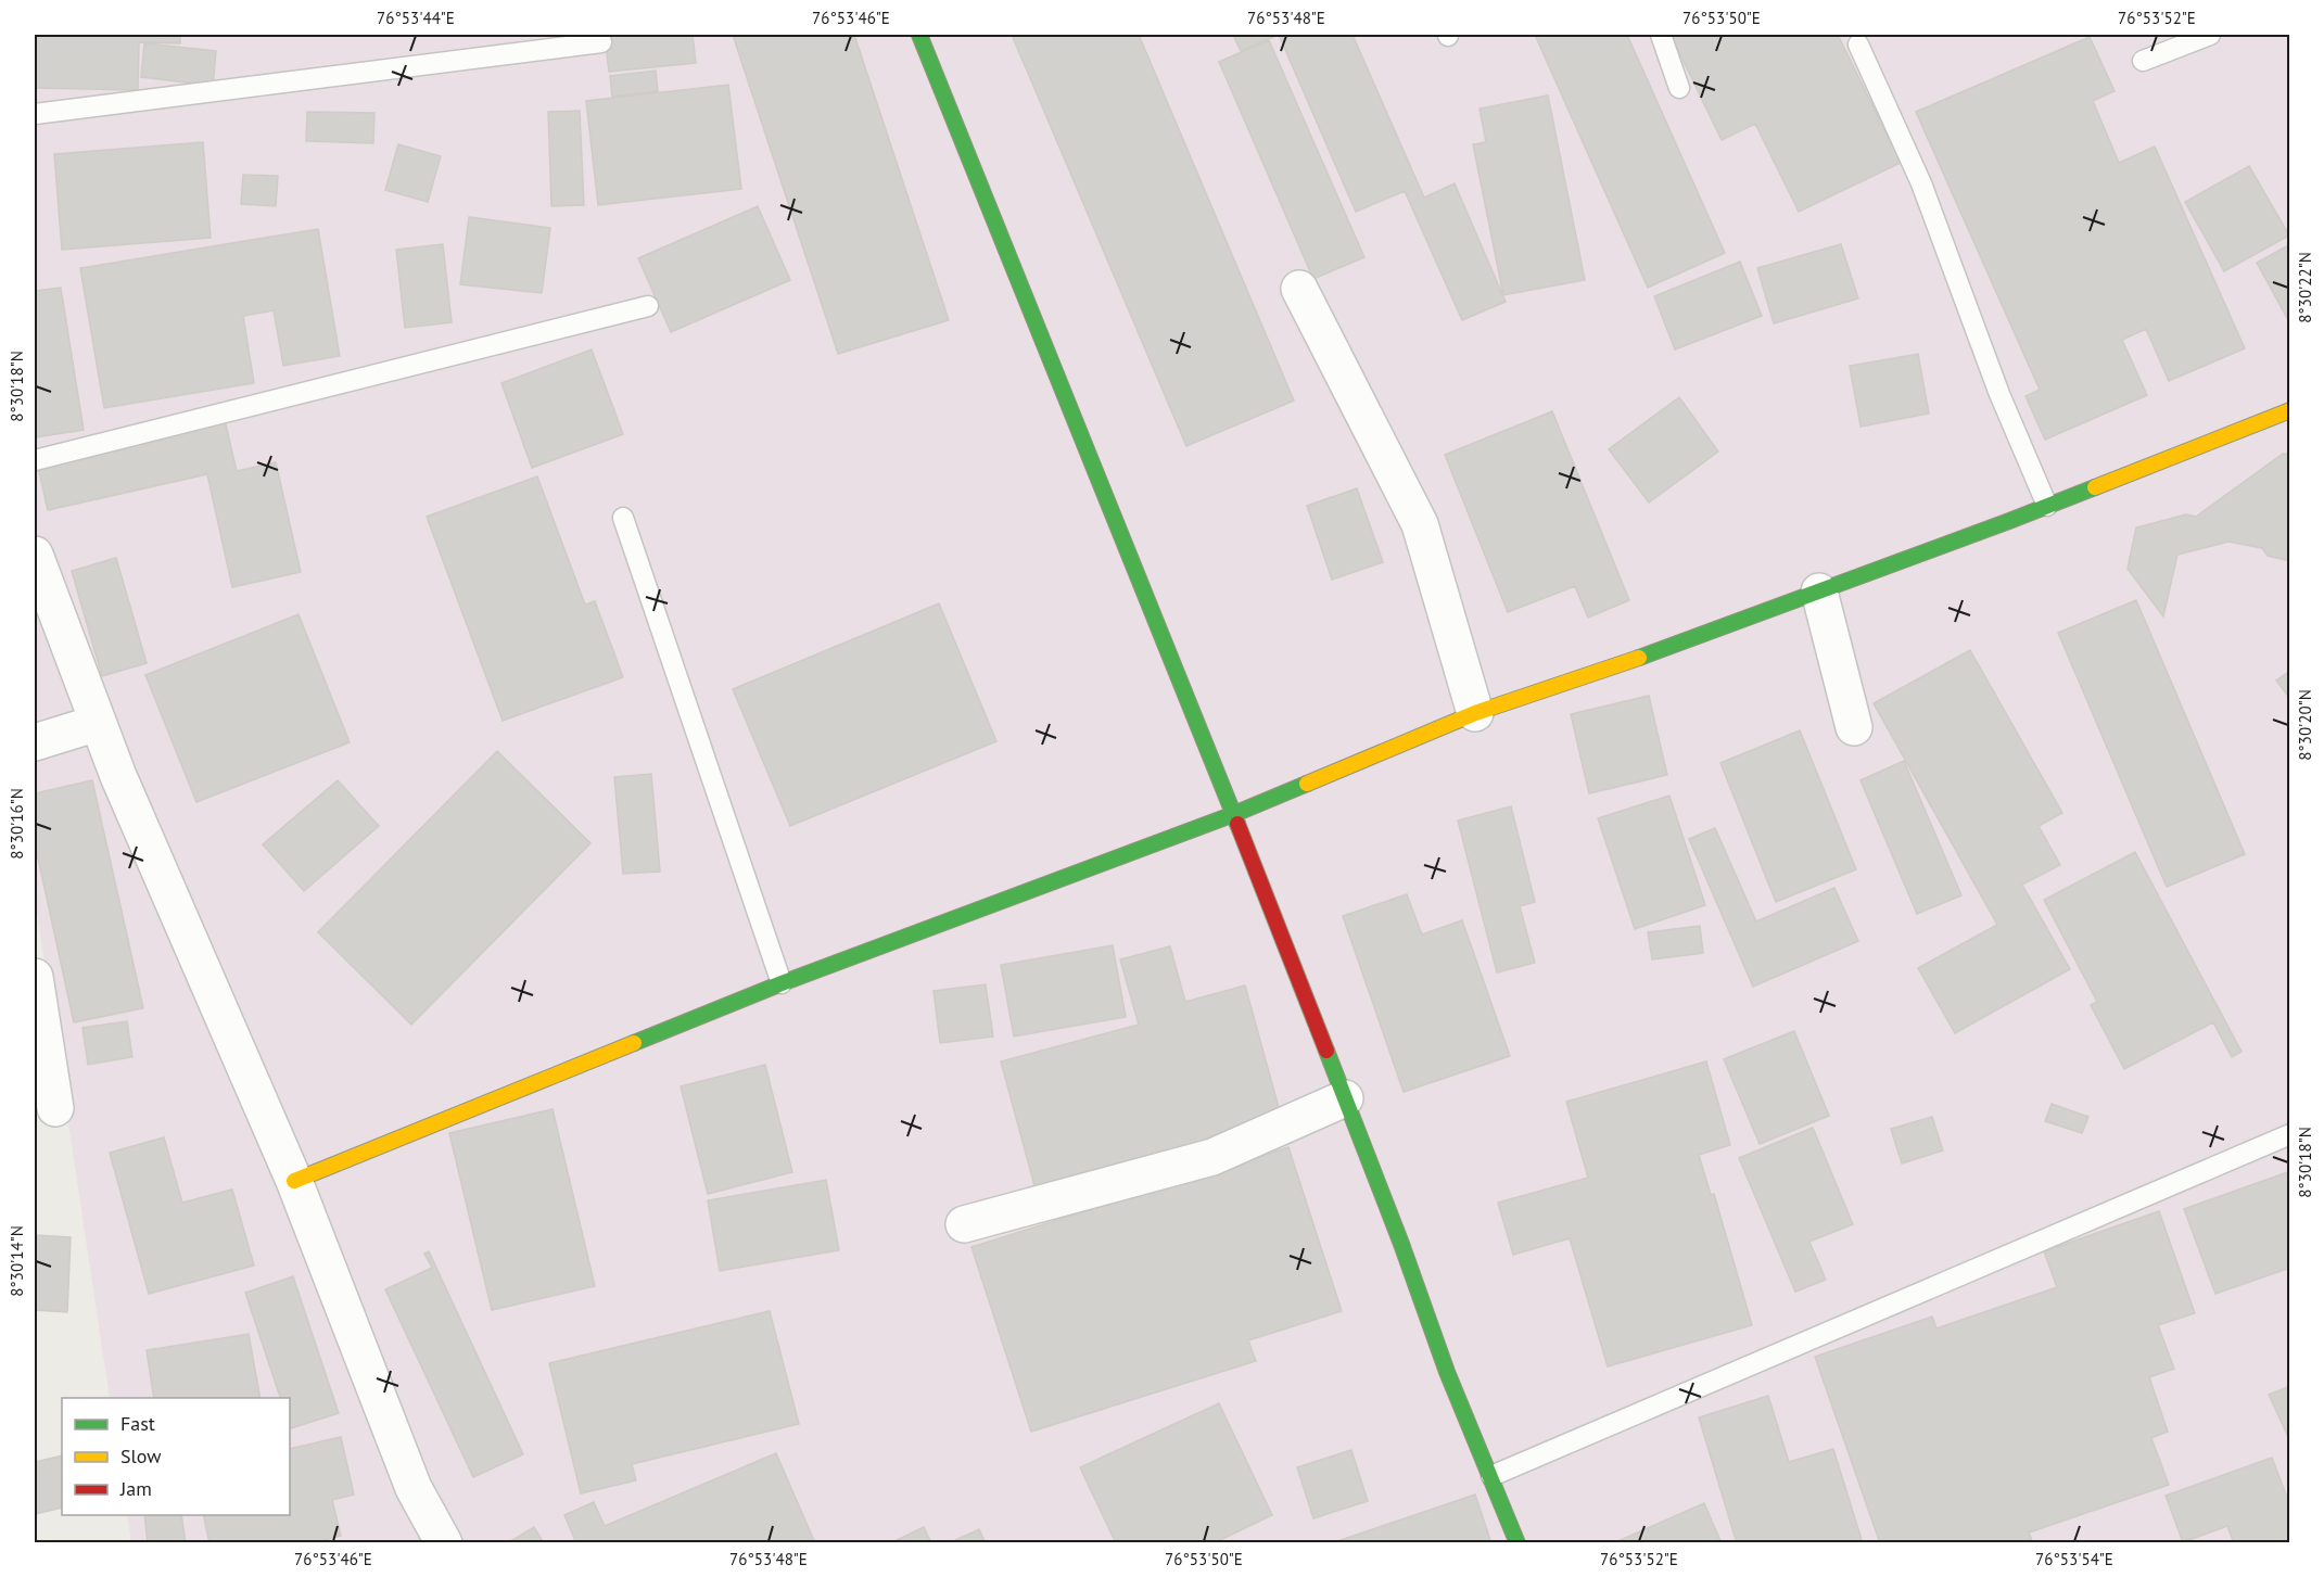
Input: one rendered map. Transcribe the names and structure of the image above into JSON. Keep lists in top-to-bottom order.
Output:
{
  "legend": ["Fast", "Slow", "Jam"],
  "coordinates": [
    "76°53'44\"E",
    "76°53'46\"E",
    "76°53'48\"E",
    "76°53'50\"E",
    "76°53'52\"E",
    "8°30'22\"N",
    "8°30'18\"N",
    "8°30'20\"N",
    "8°30'16\"N",
    "8°30'14\"N",
    "76°53'54\"E"
  ]
}
